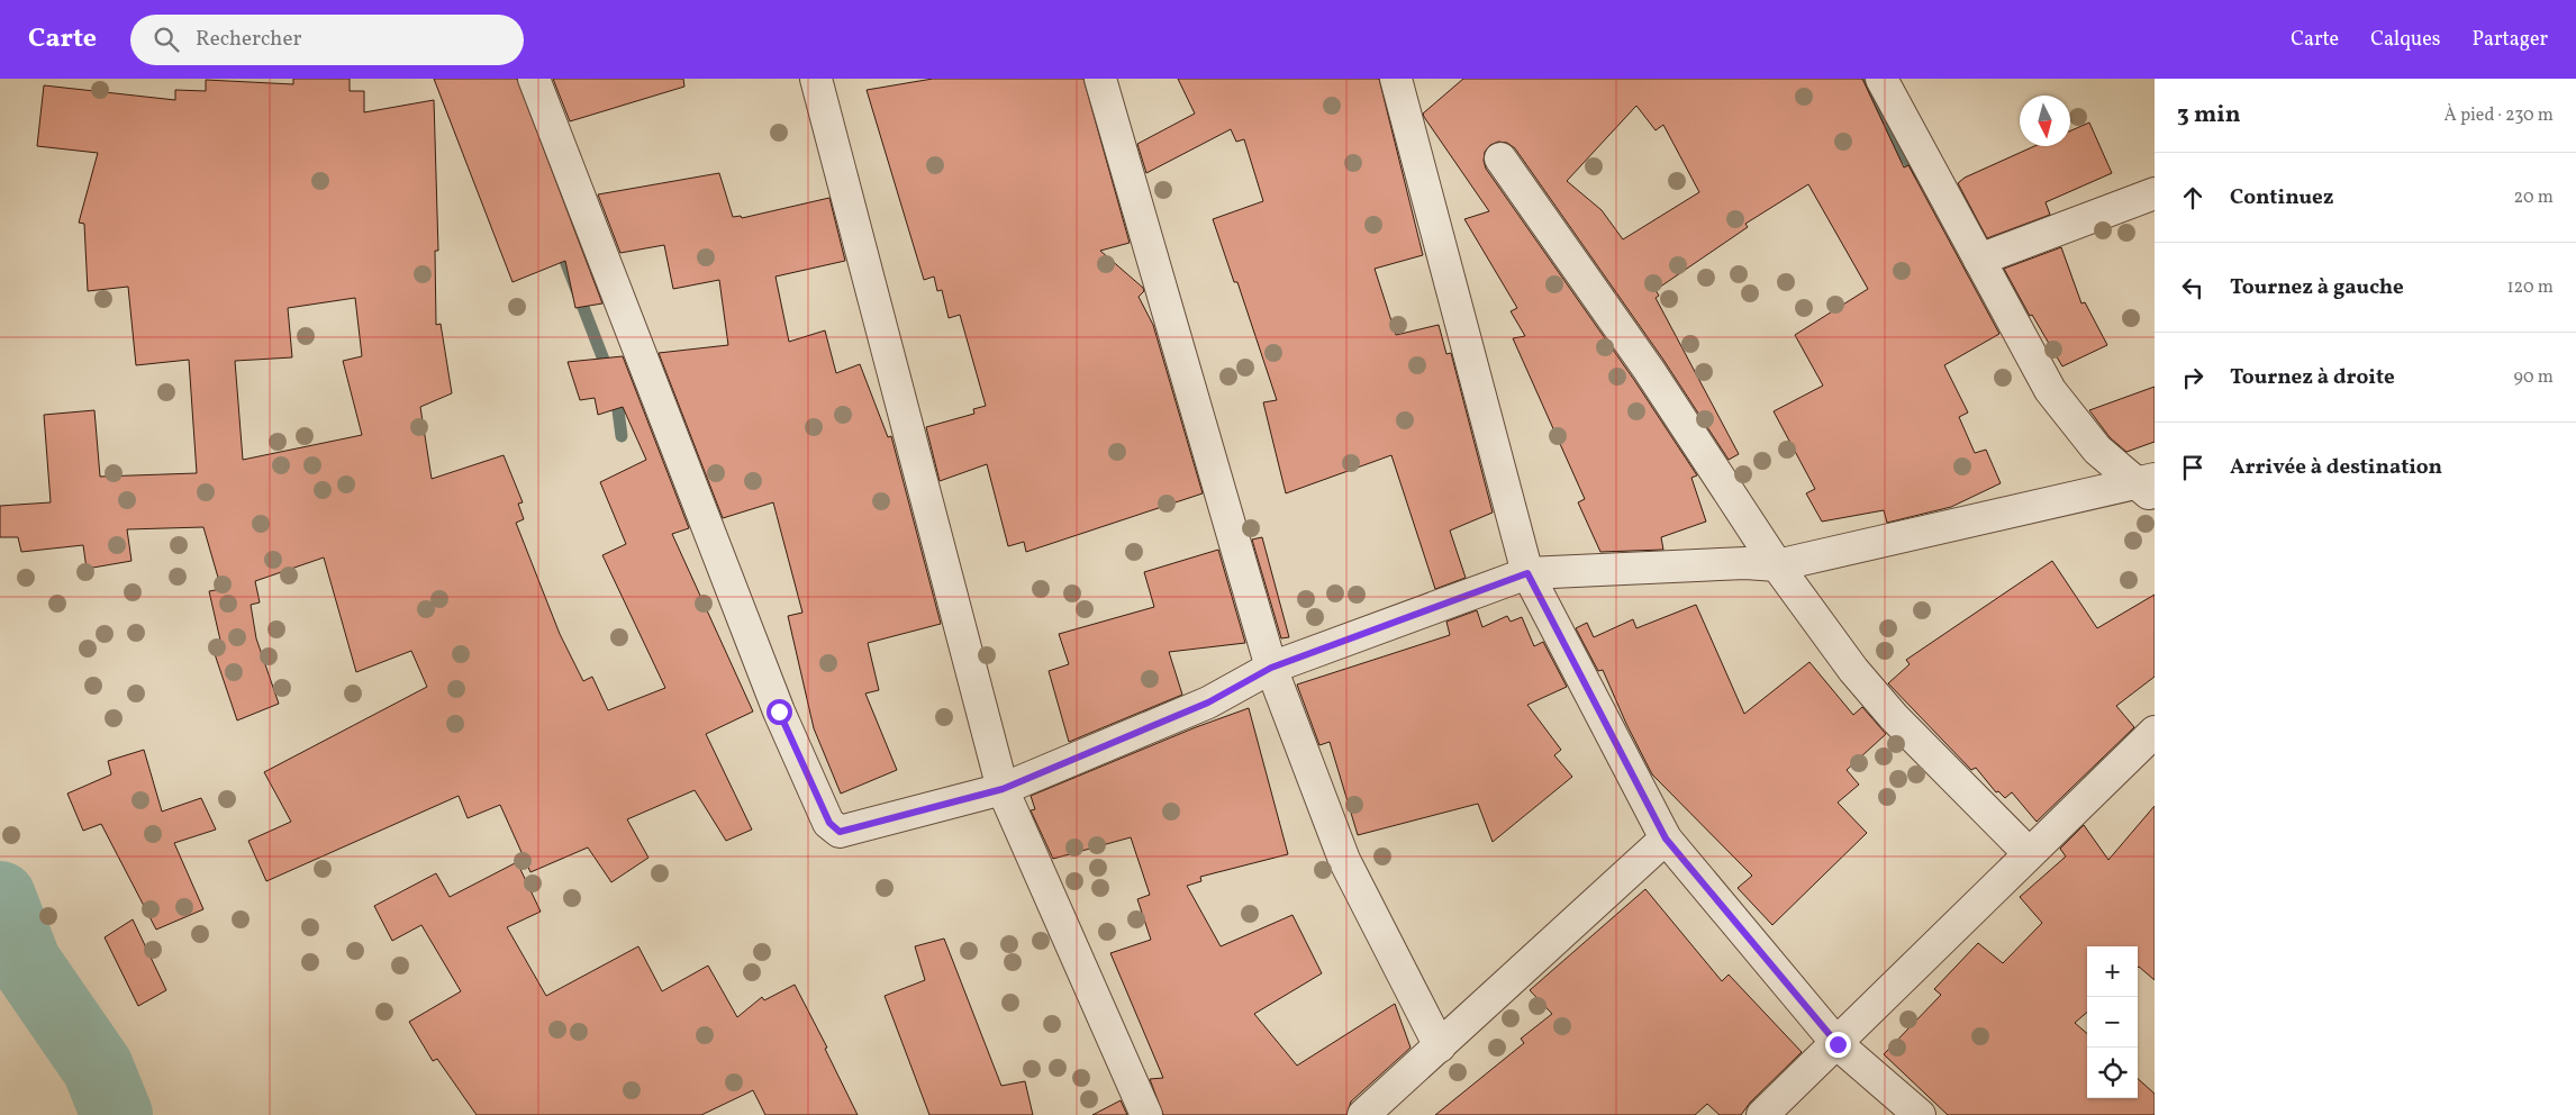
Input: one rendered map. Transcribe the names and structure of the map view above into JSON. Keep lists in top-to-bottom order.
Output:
{
  "north": "bottom",
  "page": {
    "header": "Carte",
    "search": "Rechercher",
    "nav": ["Carte", "Calques", "Partager"],
    "heading": ["3 min", "À pied · 230 m"],
    "list": [
      ["Continuez", "20 m"],
      ["Tournez à gauche", "120 m"],
      ["Tournez à droite", "90 m"],
      "Arrivée à destination"
    ],
    "map_buttons": ["+", "−"]
  }
}
